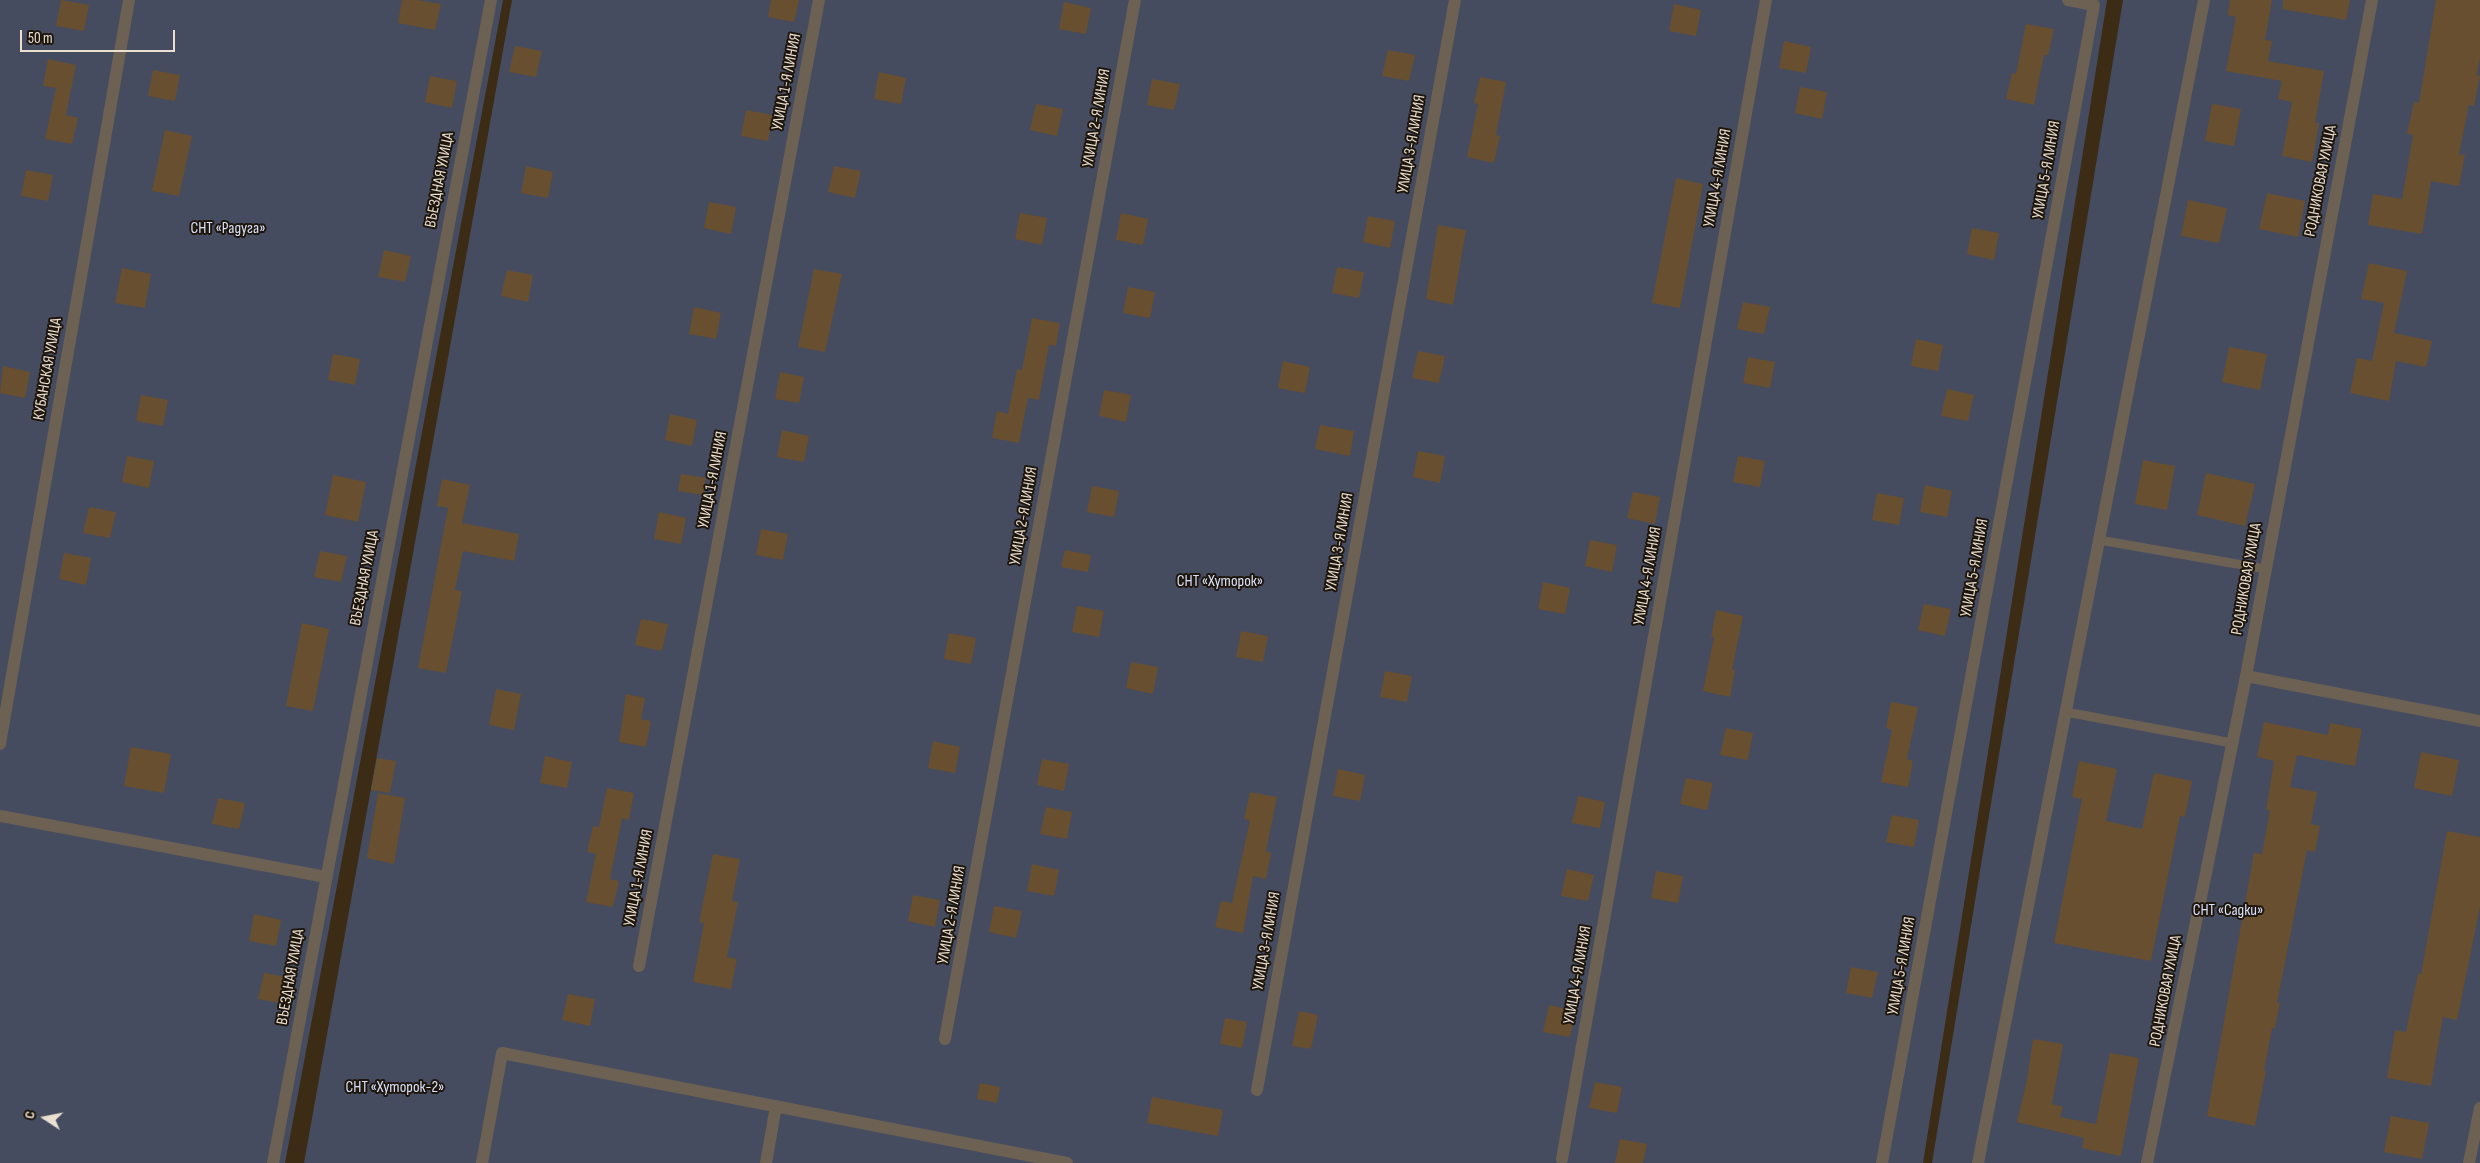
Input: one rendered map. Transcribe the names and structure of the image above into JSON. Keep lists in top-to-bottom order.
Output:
{
  "streets": {
    "street": [
      "УЛИЦА 1-Я ЛИНИЯ",
      "УЛИЦА 2-Я ЛИНИЯ",
      "УЛИЦА 3-Я ЛИНИЯ",
      "УЛИЦА 5-Я ЛИНИЯ",
      "УЛИЦА 4-Я ЛИНИЯ",
      "ВЪЕЗДНАЯ УЛИЦА",
      "РОДНИКОВАЯ УЛИЦА",
      "КУБАНСКАЯ УЛИЦА"
    ]
  },
  "parks": [
    "СНТ «Радуга»",
    "СНТ «Хуторок»",
    "СНТ «Садки»",
    "СНТ «Хуторок-2»"
  ],
  "scale_bar": "50 m",
  "north": "left"
}
